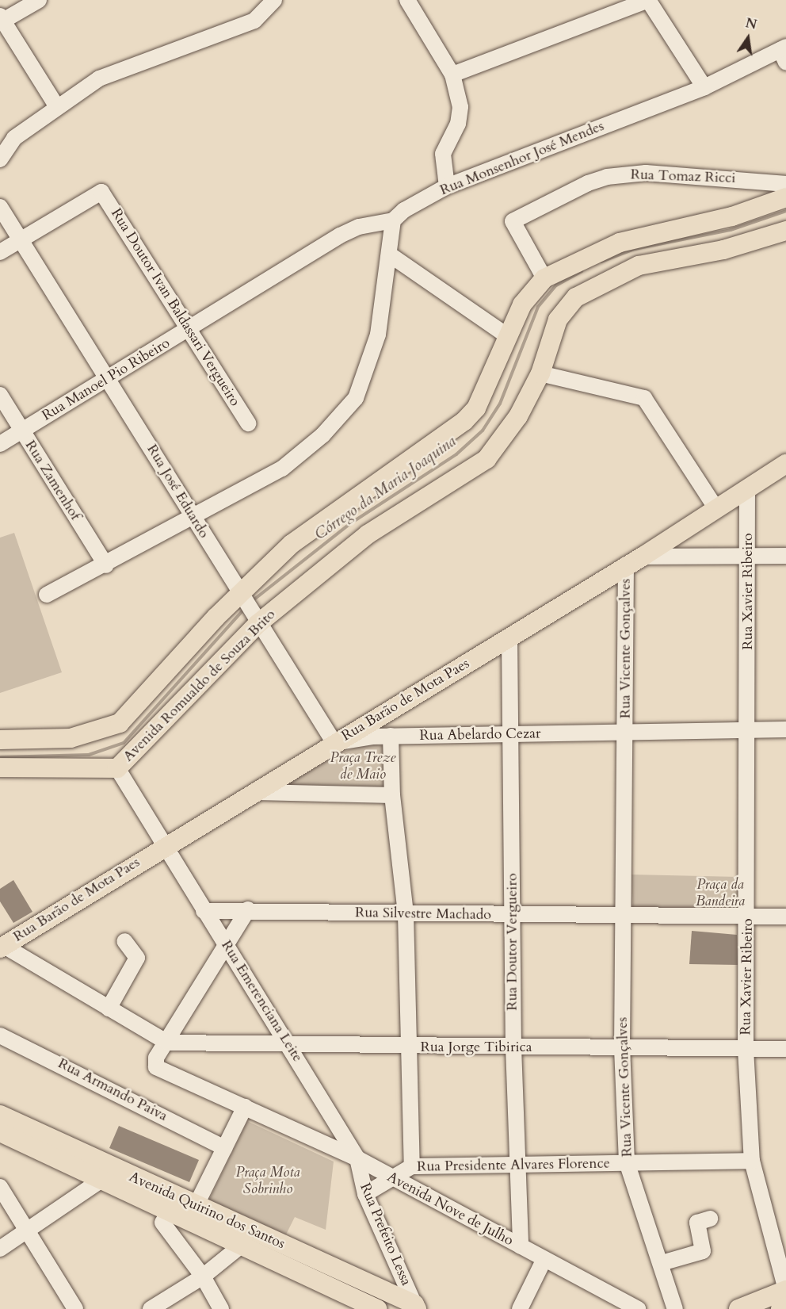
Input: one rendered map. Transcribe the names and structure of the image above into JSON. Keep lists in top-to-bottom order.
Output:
{
  "streets": {
    "main road": ["Avenida Romualdo de Souza Brito", "Rua Barão de Mota Paes", "Avenida Quirino dos Santos"],
    "street": [
      "Rua Monsenhor José Mendes",
      "Rua Tomaz Ricci",
      "Rua Doutor Ivan Baldassari Vergueiro",
      "Rua Manoel Pio Ribeiro",
      "Rua Zamenhof",
      "Rua José Eduardo",
      "Rua Xavier Ribeiro",
      "Rua Vicente Gonçalves",
      "Rua Abelardo Cezar",
      "Rua Silvestre Machado",
      "Rua Doutor Vergueiro",
      "Rua Emerenciana Leite",
      "Rua Jorge Tibirica",
      "Rua Armando Paiva",
      "Rua Presidente Alvares Florence",
      "Avenida Nove de Julho",
      "Rua Prefeito Lessa"
    ]
  },
  "crossings": [
    ["Rua Monsenhor José Mendes", "Rua Manoel Pio Ribeiro"],
    ["Rua Tomaz Ricci", "Avenida Romualdo de Souza Brito"],
    ["Rua Doutor Ivan Baldassari Vergueiro", "Rua Manoel Pio Ribeiro"],
    ["Rua Doutor Ivan Baldassari Vergueiro", "Rua José Eduardo"],
    ["Rua Manoel Pio Ribeiro", "Rua Zamenhof"],
    ["Rua Manoel Pio Ribeiro", "Rua José Eduardo"],
    ["Rua José Eduardo", "Avenida Romualdo de Souza Brito"],
    ["Rua José Eduardo", "Rua Barão de Mota Paes"],
    ["Rua José Eduardo", "Rua Abelardo Cezar"],
    ["Rua Xavier Ribeiro", "Rua Barão de Mota Paes"],
    ["Rua Xavier Ribeiro", "Rua Abelardo Cezar"],
    ["Rua Xavier Ribeiro", "Rua Silvestre Machado"],
    ["Rua Xavier Ribeiro", "Rua Jorge Tibirica"],
    ["Rua Xavier Ribeiro", "Rua Presidente Alvares Florence"],
    ["Rua Vicente Gonçalves", "Rua Barão de Mota Paes"],
    ["Rua Vicente Gonçalves", "Rua Abelardo Cezar"],
    ["Rua Vicente Gonçalves", "Rua Silvestre Machado"],
    ["Rua Vicente Gonçalves", "Rua Jorge Tibirica"],
    ["Rua Vicente Gonçalves", "Rua Presidente Alvares Florence"],
    ["Avenida Romualdo de Souza Brito", "Rua Emerenciana Leite"],
    ["Rua Barão de Mota Paes", "Rua Abelardo Cezar"],
    ["Rua Barão de Mota Paes", "Rua Doutor Vergueiro"],
    ["Rua Barão de Mota Paes", "Rua Emerenciana Leite"],
    ["Rua Abelardo Cezar", "Rua Doutor Vergueiro"],
    ["Rua Silvestre Machado", "Rua Doutor Vergueiro"],
    ["Rua Silvestre Machado", "Rua Emerenciana Leite"],
    ["Rua Doutor Vergueiro", "Rua Jorge Tibirica"],
    ["Rua Doutor Vergueiro", "Rua Presidente Alvares Florence"],
    ["Rua Doutor Vergueiro", "Avenida Nove de Julho"],
    ["Rua Emerenciana Leite", "Rua Jorge Tibirica"],
    ["Rua Emerenciana Leite", "Avenida Nove de Julho"],
    ["Rua Emerenciana Leite", "Rua Prefeito Lessa"],
    ["Rua Jorge Tibirica", "Avenida Nove de Julho"],
    ["Rua Presidente Alvares Florence", "Avenida Nove de Julho"],
    ["Rua Presidente Alvares Florence", "Rua Prefeito Lessa"],
    ["Avenida Nove de Julho", "Rua Prefeito Lessa"],
    ["Avenida Quirino dos Santos", "Rua Prefeito Lessa"]
  ],
  "water": ["Córrego da Maria Joaquina"],
  "parks": ["Praça Treze de Maio", "Praça da Bandeira", "Praça Mota Sobrinho"],
  "north": "top"
}
